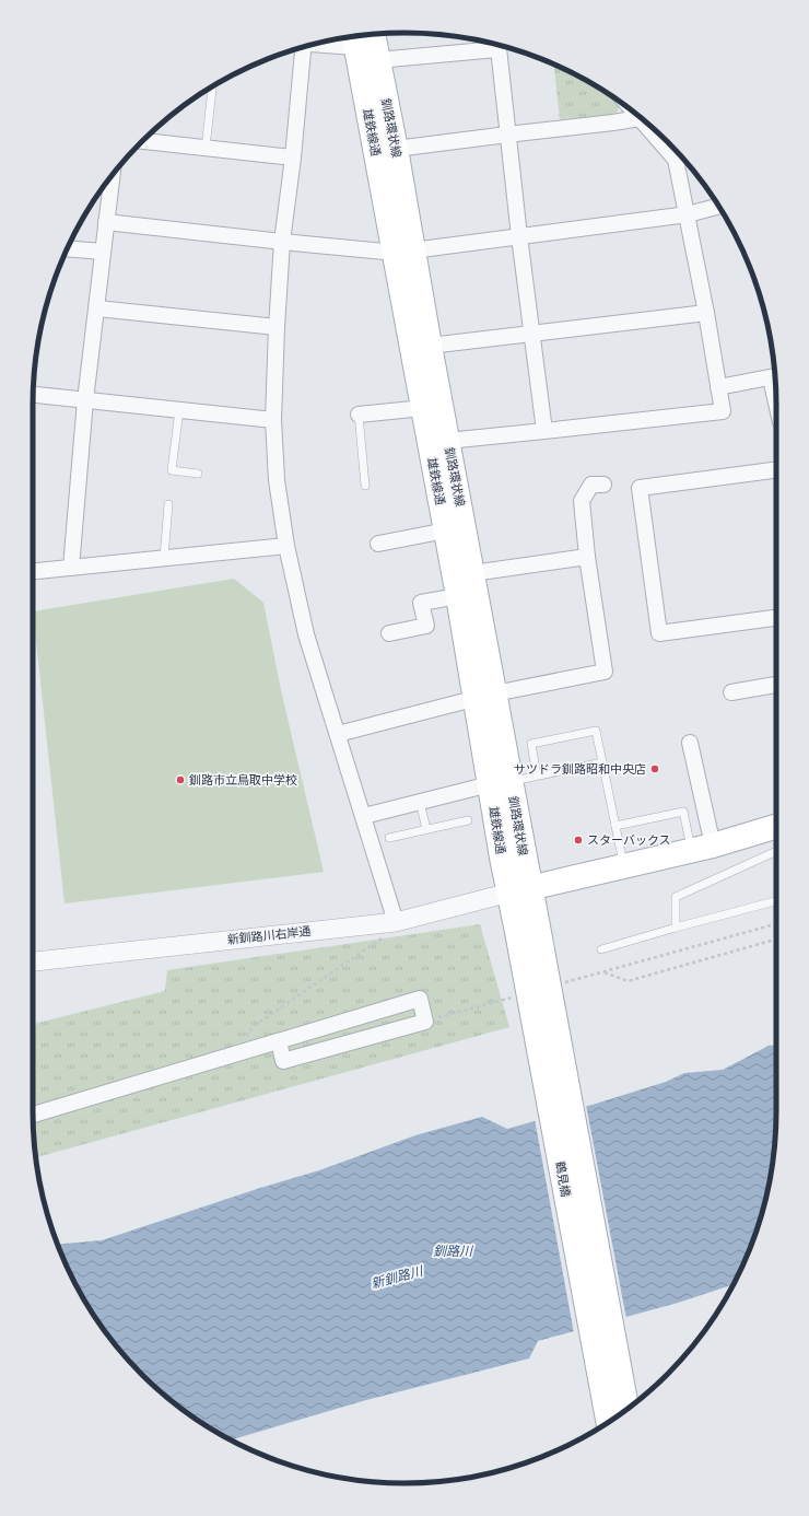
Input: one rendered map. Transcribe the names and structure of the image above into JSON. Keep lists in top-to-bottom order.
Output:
{
  "streets": {
    "main road": ["釧路環状線", "雄鉄線通", "鶴見橋"],
    "street": ["新釧路川右岸通"]
  },
  "crossings": [
    ["釧路環状線", "雄鉄線通"],
    ["釧路環状線", "新釧路川右岸通"],
    ["雄鉄線通", "新釧路川右岸通"],
    ["雄鉄線通", "鶴見橋"]
  ],
  "water": ["釧路川", "新釧路川"],
  "places": ["サツドラ釧路昭和中央店", "釧路市立鳥取中学校", "スターバックス"]
}
